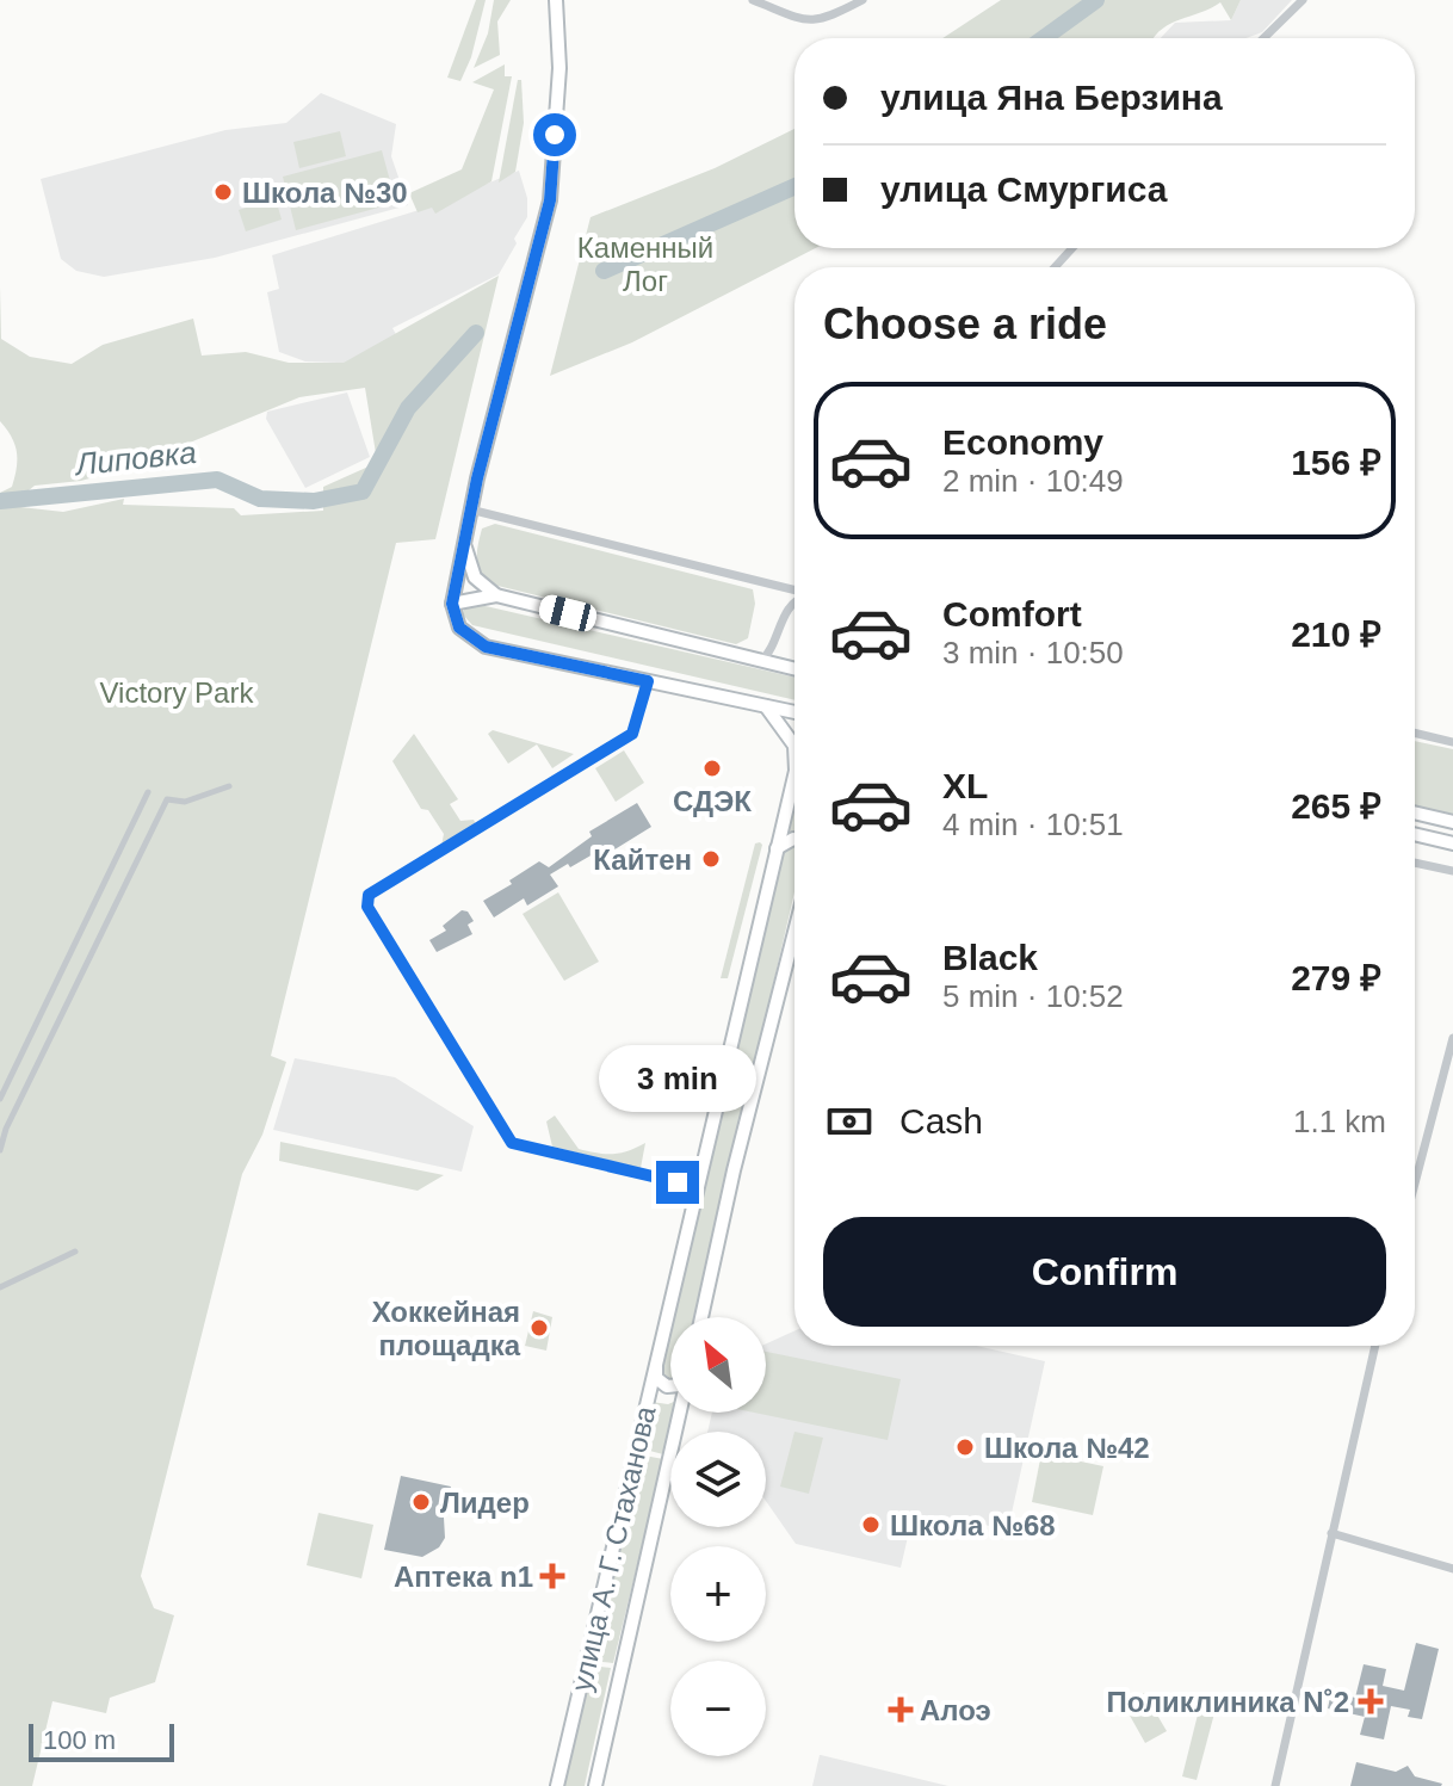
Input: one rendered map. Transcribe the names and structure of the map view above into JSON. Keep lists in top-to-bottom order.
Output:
{
  "streets": {
    "main road": ["улица А. Г. Стаханова"]
  },
  "water": ["Липовка"],
  "parks": ["Каменный Лог", "Victory Park"],
  "places": {
    "other": [
      "Школа №30",
      "СДЭК",
      "Кайтен",
      "Хоккейная площадка",
      "Школа №42",
      "Лидер",
      "Школа №68"
    ],
    "health": ["Аптека n1", "Поликлиника N˚2", "Алоэ"]
  },
  "scale_bar": "100 m",
  "north": "top left",
  "page": {
    "banner": ["улица Яна Берзина", "улица Смургиса"],
    "heading": "Choose a ride",
    "list": [
      {
        "name": "Economy",
        "note": "2 min · 10:49",
        "value": "156 ₽"
      },
      {
        "name": "Comfort",
        "note": "3 min · 10:50",
        "value": "210 ₽"
      },
      {
        "name": "XL",
        "note": "4 min · 10:51",
        "value": "265 ₽"
      },
      {
        "name": "Black",
        "note": "5 min · 10:52",
        "value": "279 ₽"
      }
    ],
    "bubble": "3 min",
    "pay": ["Cash", "1.1 km"],
    "buttons": "Confirm",
    "map_buttons": ["+", "−"],
    "scale": "100 m"
  }
}
